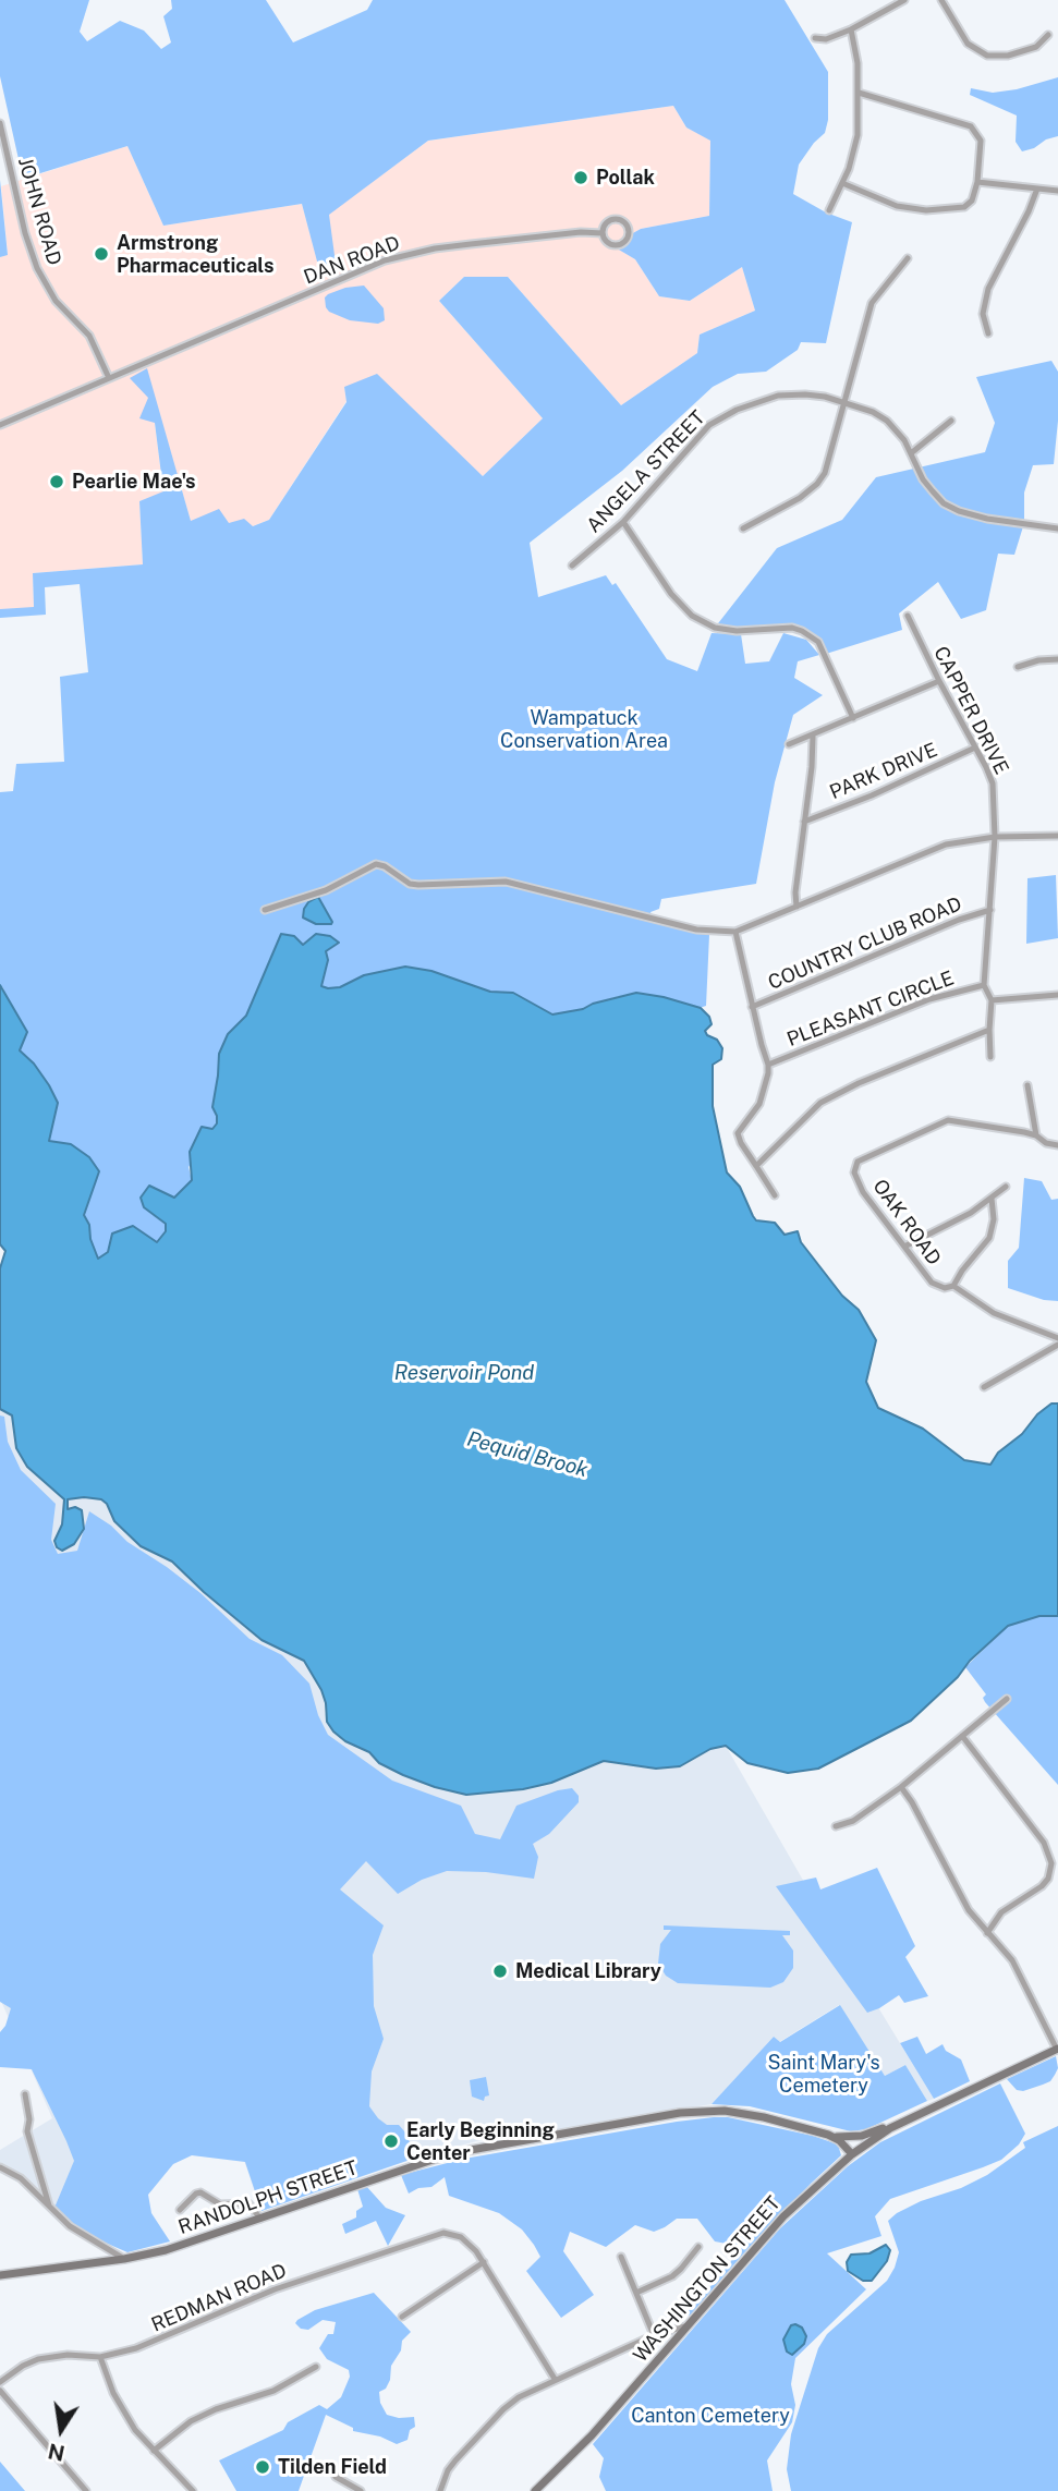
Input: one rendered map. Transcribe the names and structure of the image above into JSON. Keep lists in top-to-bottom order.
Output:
{
  "streets": {
    "main road": ["RANDOLPH STREET", "WASHINGTON STREET"],
    "street": [
      "JOHN ROAD",
      "DAN ROAD",
      "ANGELA STREET",
      "CAPPER DRIVE",
      "PARK DRIVE",
      "COUNTRY CLUB ROAD",
      "PLEASANT CIRCLE",
      "OAK ROAD",
      "REDMAN ROAD"
    ]
  },
  "crossings": [
    ["JOHN ROAD", "DAN ROAD"],
    ["CAPPER DRIVE", "PARK DRIVE"],
    ["CAPPER DRIVE", "COUNTRY CLUB ROAD"],
    ["CAPPER DRIVE", "PLEASANT CIRCLE"],
    ["COUNTRY CLUB ROAD", "PLEASANT CIRCLE"],
    ["RANDOLPH STREET", "WASHINGTON STREET"]
  ],
  "water": ["Reservoir Pond", "Pequid Brook"],
  "parks": ["Wampatuck Conservation Area", "Saint Mary's Cemetery", "Canton Cemetery"],
  "places": [
    "Pollak",
    "Armstrong Pharmaceuticals",
    "Pearlie Mae's",
    "Medical Library",
    "Early Beginning Center",
    "Tilden Field"
  ],
  "north": "bottom"
}
